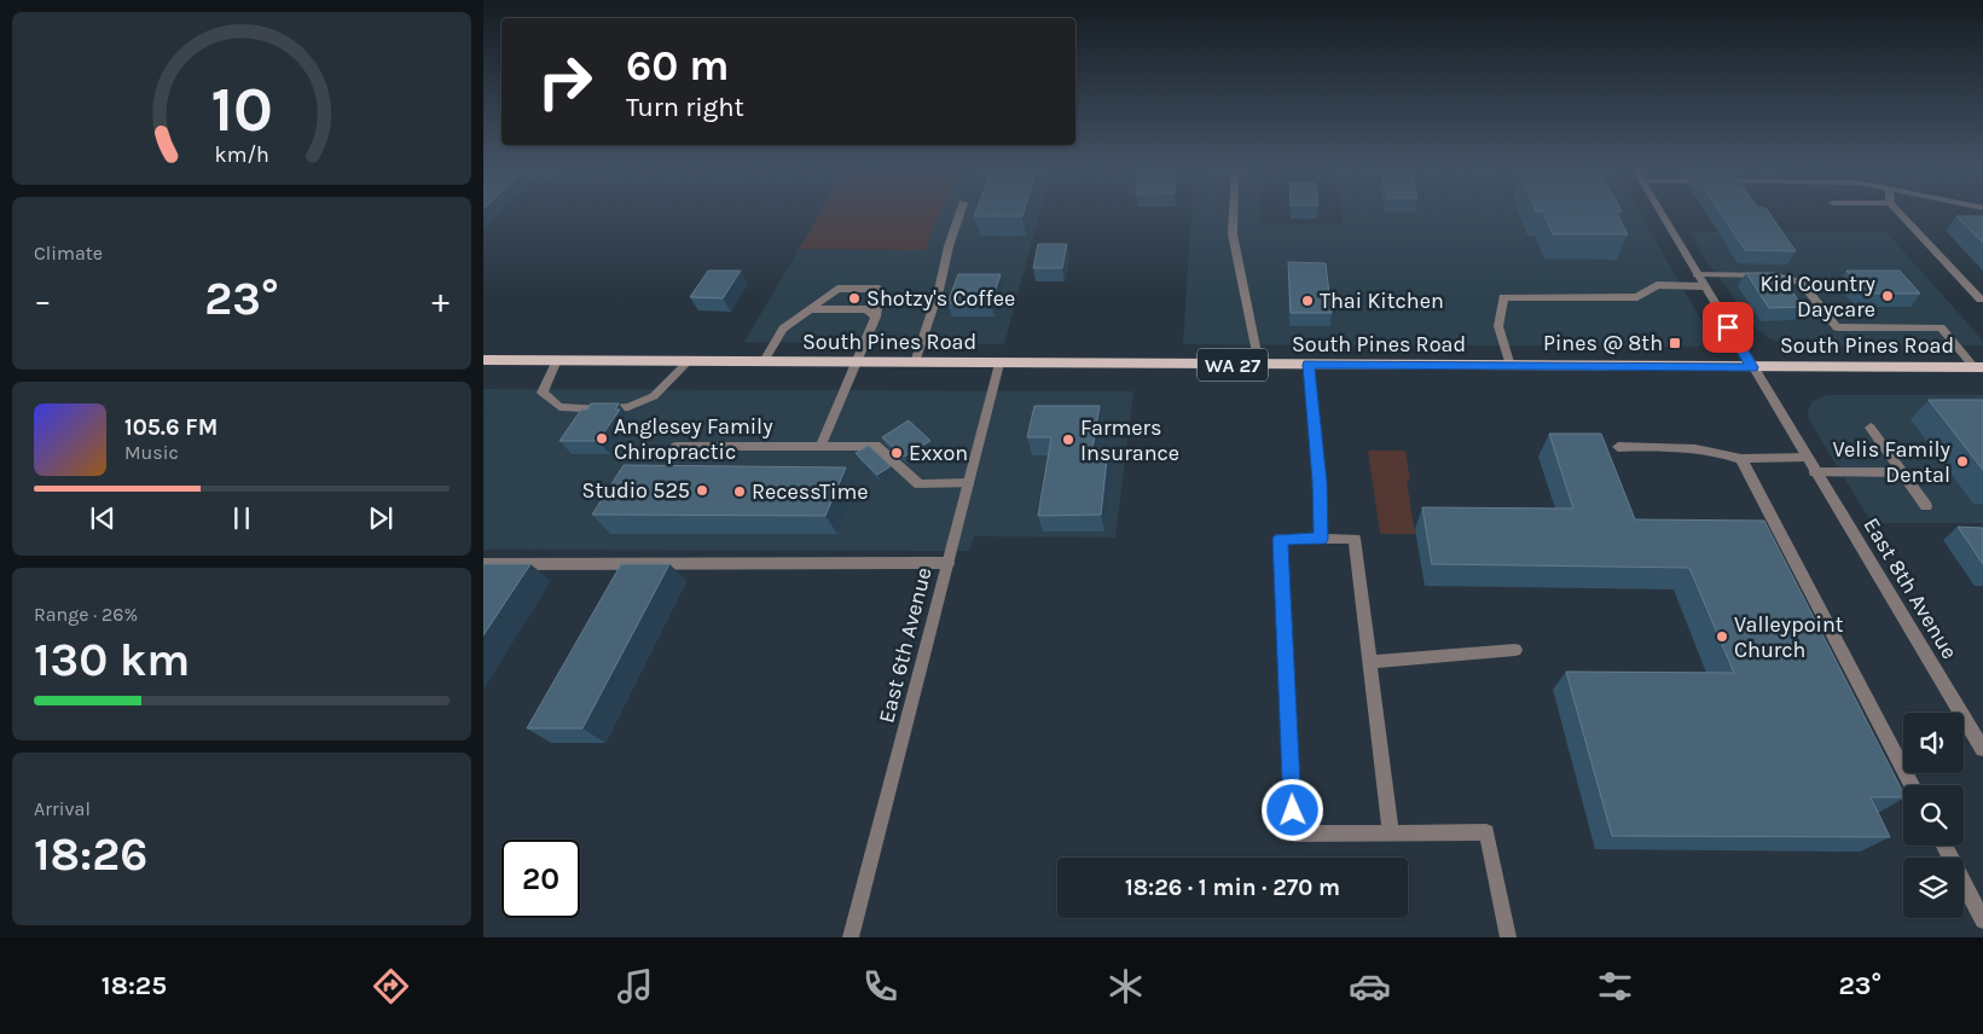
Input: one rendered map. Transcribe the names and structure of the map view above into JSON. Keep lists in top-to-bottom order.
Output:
{
  "streets": {
    "main road": ["South Pines Road", "WA 27"],
    "street": ["East 8th Avenue", "East 6th Avenue"]
  },
  "crossings": [
    ["South Pines Road", "East 8th Avenue"],
    ["South Pines Road", "East 6th Avenue"]
  ],
  "places": {
    "other": [
      "Kid Country Daycare",
      "Shotzy's Coffee",
      "Thai Kitchen",
      "Anglesey Family Chiropractic",
      "Farmers Insurance",
      "Exxon",
      "Velis Family Dental",
      "Studio 525",
      "RecessTime",
      "Valleypoint Church"
    ],
    "transit": ["Pines @ 8th"]
  },
  "page": {
    "turn": ["60 m", "Turn right"],
    "tile": [
      "Climate",
      ["Range · 26%", "130 km"],
      ["Arrival", "18:26"]
    ],
    "heat": ["−", "23°", "+"],
    "song": ["105.6 FM", "Music"],
    "limit": "20",
    "trip": "18:26 · 1 min · 270 m",
    "tabs": ["18:25", "23°"],
    "gauge": ["10", "km/h"]
  }
}
